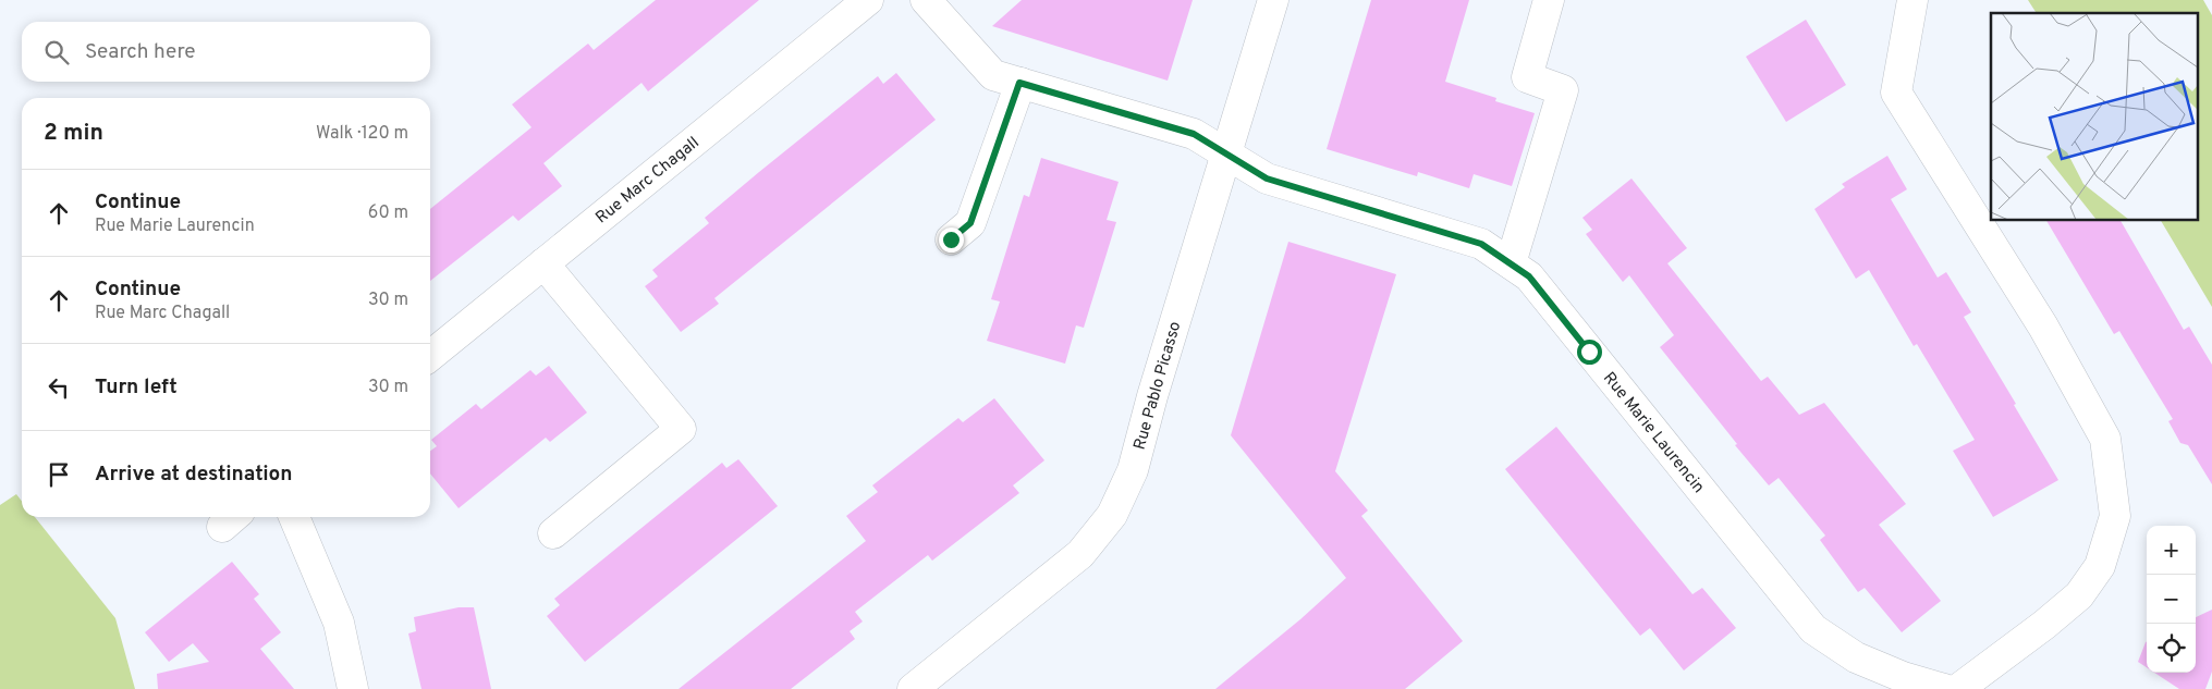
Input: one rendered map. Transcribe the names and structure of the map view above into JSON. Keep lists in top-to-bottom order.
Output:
{
  "streets": {
    "street": ["Rue Marc Chagall", "Rue Pablo Picasso", "Rue Marie Laurencin"]
  },
  "crossings": [
    ["Rue Pablo Picasso", "Rue Marie Laurencin"]
  ],
  "page": {
    "search": "Search here",
    "heading": ["2 min", "Walk · 120 m"],
    "list": [
      ["Continue", "Rue Marie Laurencin", "60 m"],
      ["Continue", "Rue Marc Chagall", "30 m"],
      ["Turn left", "30 m"],
      "Arrive at destination"
    ],
    "map_buttons": ["+", "−"]
  }
}
